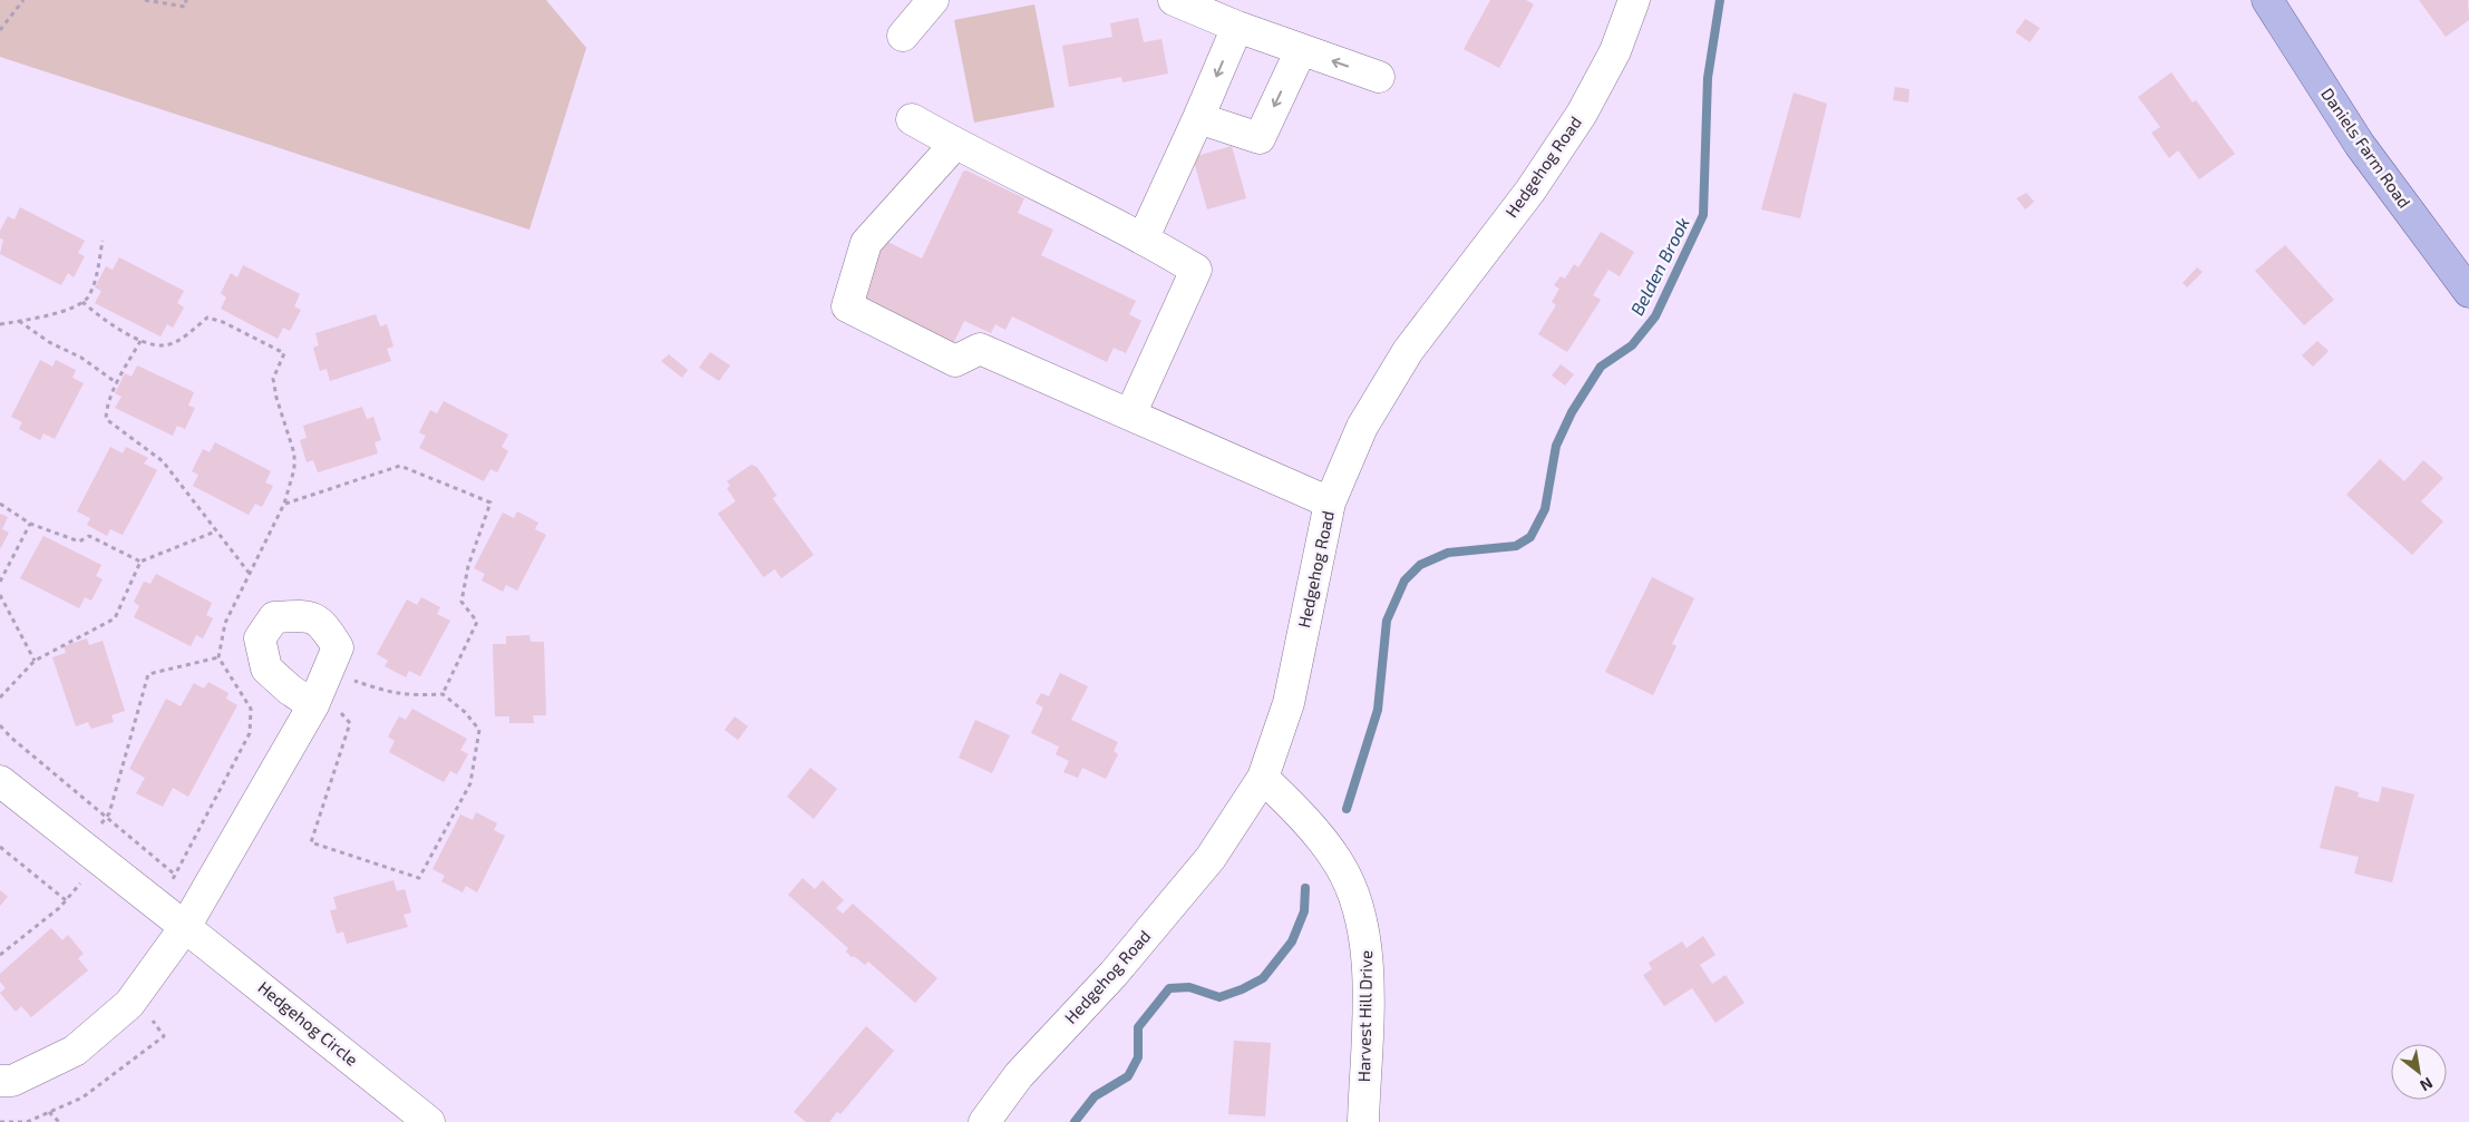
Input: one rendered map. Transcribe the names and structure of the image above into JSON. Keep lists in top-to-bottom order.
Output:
{
  "streets": {
    "main road": ["Daniels Farm Road"],
    "street": ["Hedgehog Road", "Harvest Hill Drive", "Hedgehog Circle"]
  },
  "crossings": [
    ["Hedgehog Road", "Harvest Hill Drive"]
  ],
  "water": ["Belden Brook"],
  "north": "bottom right"
}
